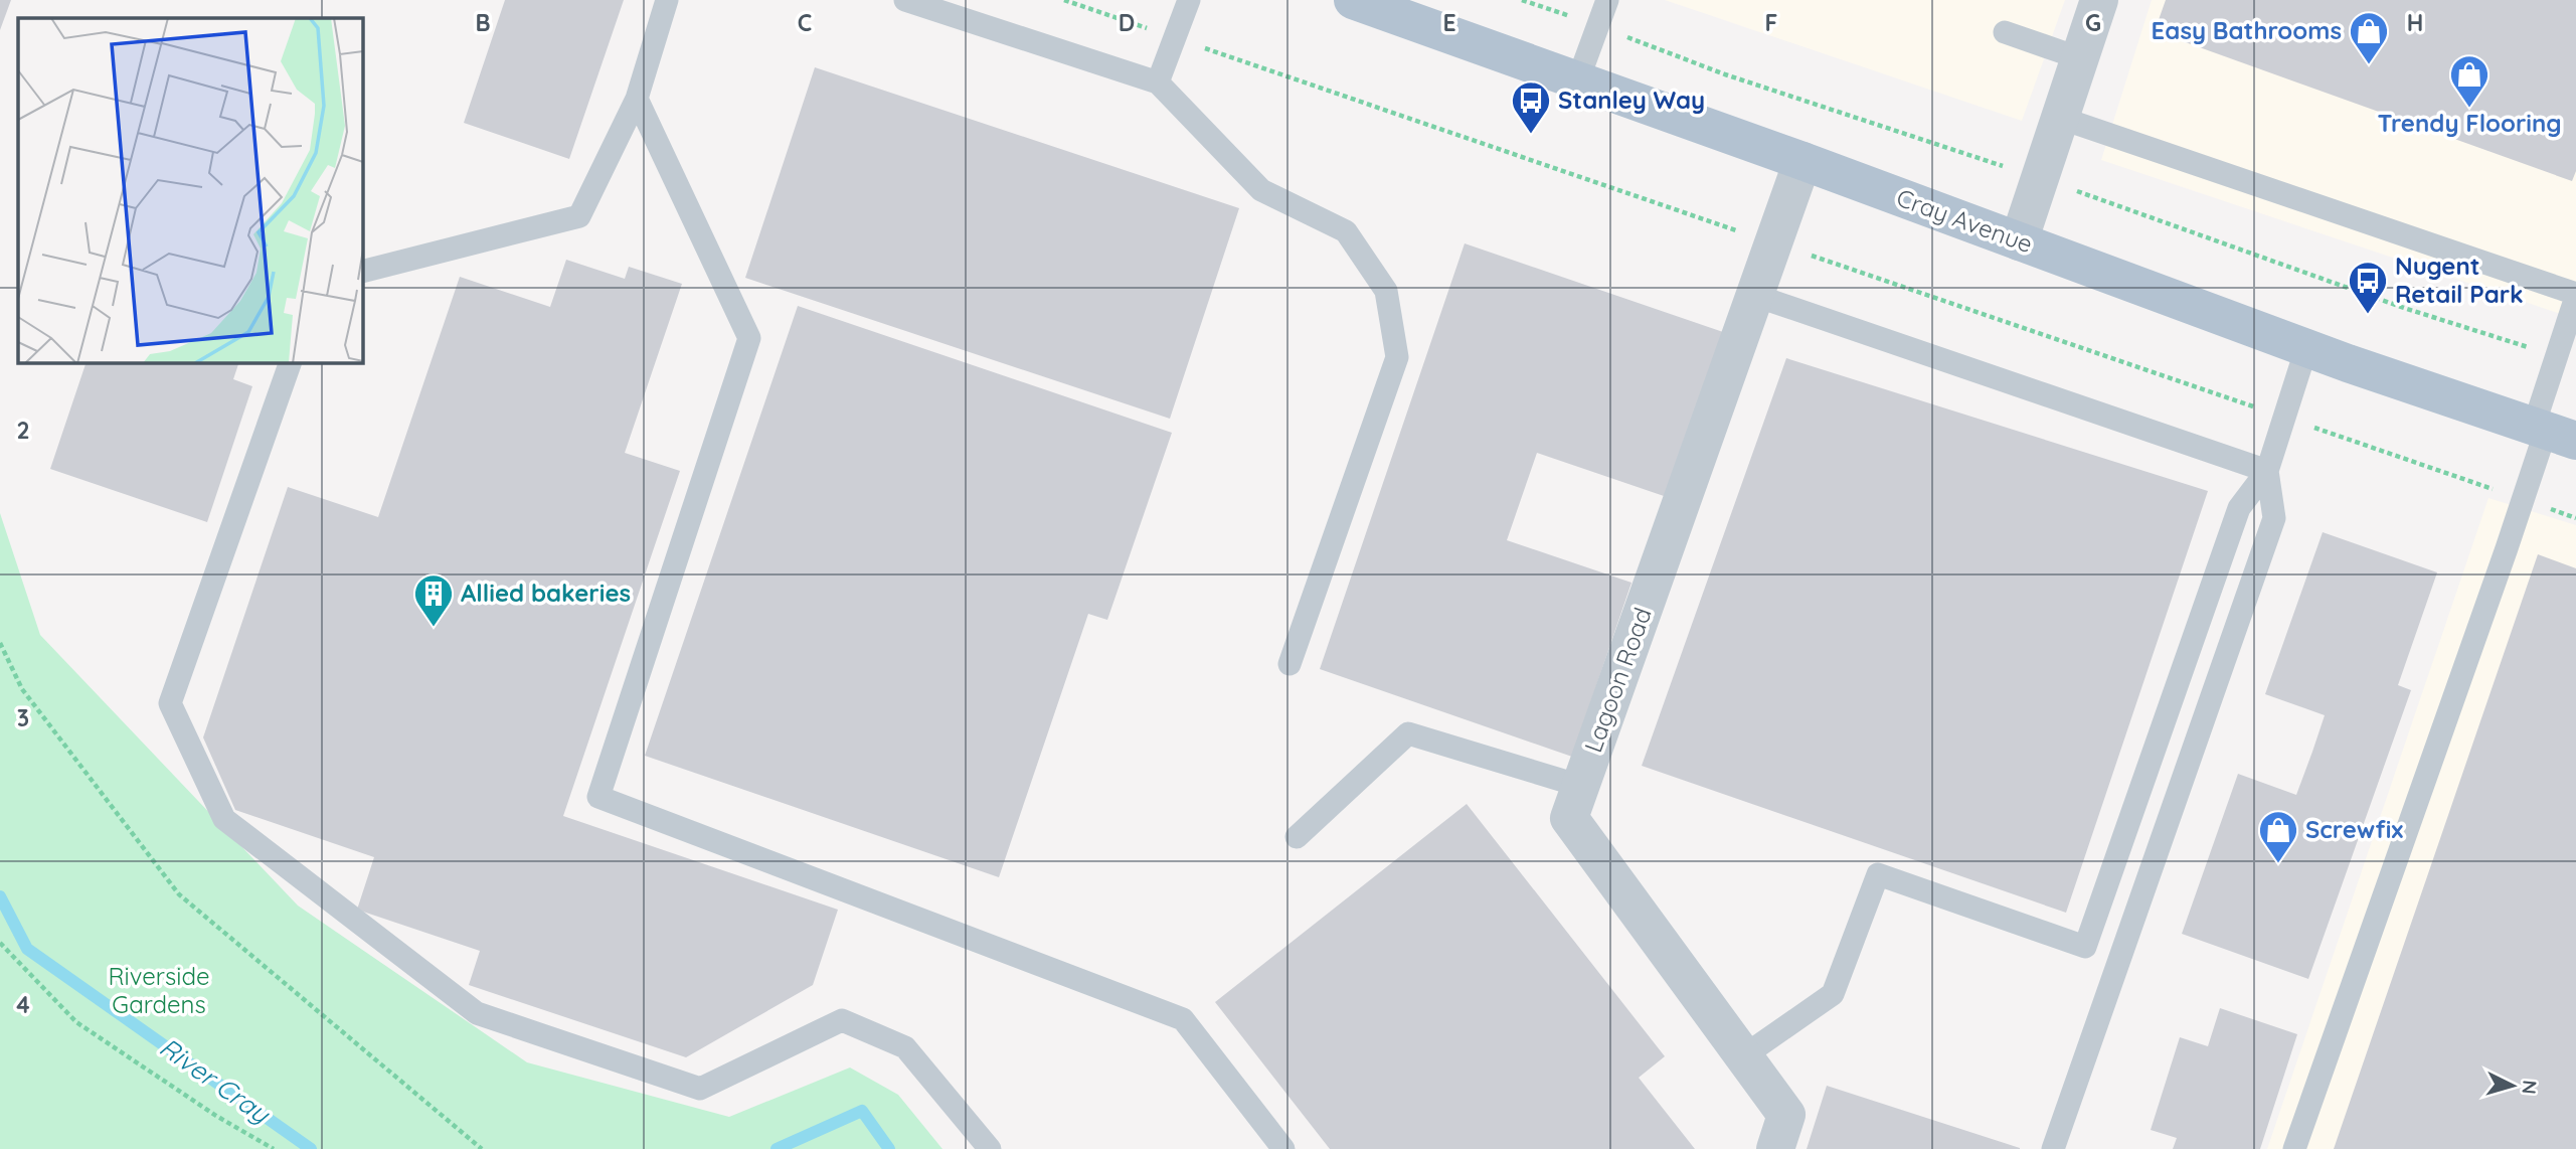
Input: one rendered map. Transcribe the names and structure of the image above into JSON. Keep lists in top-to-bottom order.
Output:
{
  "streets": {
    "main road": ["Cray Avenue"],
    "street": ["Lagoon Road"]
  },
  "crossings": [
    ["Cray Avenue", "Lagoon Road"]
  ],
  "water": ["River Cray"],
  "parks": ["Riverside Gardens"],
  "places": {
    "shop": ["Easy Bathrooms", "Trendy Flooring", "Screwfix"],
    "bus stop": ["Stanley Way", "Nugent Retail Park"],
    "building": ["Allied bakeries"]
  },
  "north": "right",
  "grid": {
    "columns": [
      "B",
      "C",
      "D",
      "E",
      "F",
      "G",
      "H"
    ],
    "rows": ["2", "3", "4"]
  }
}
